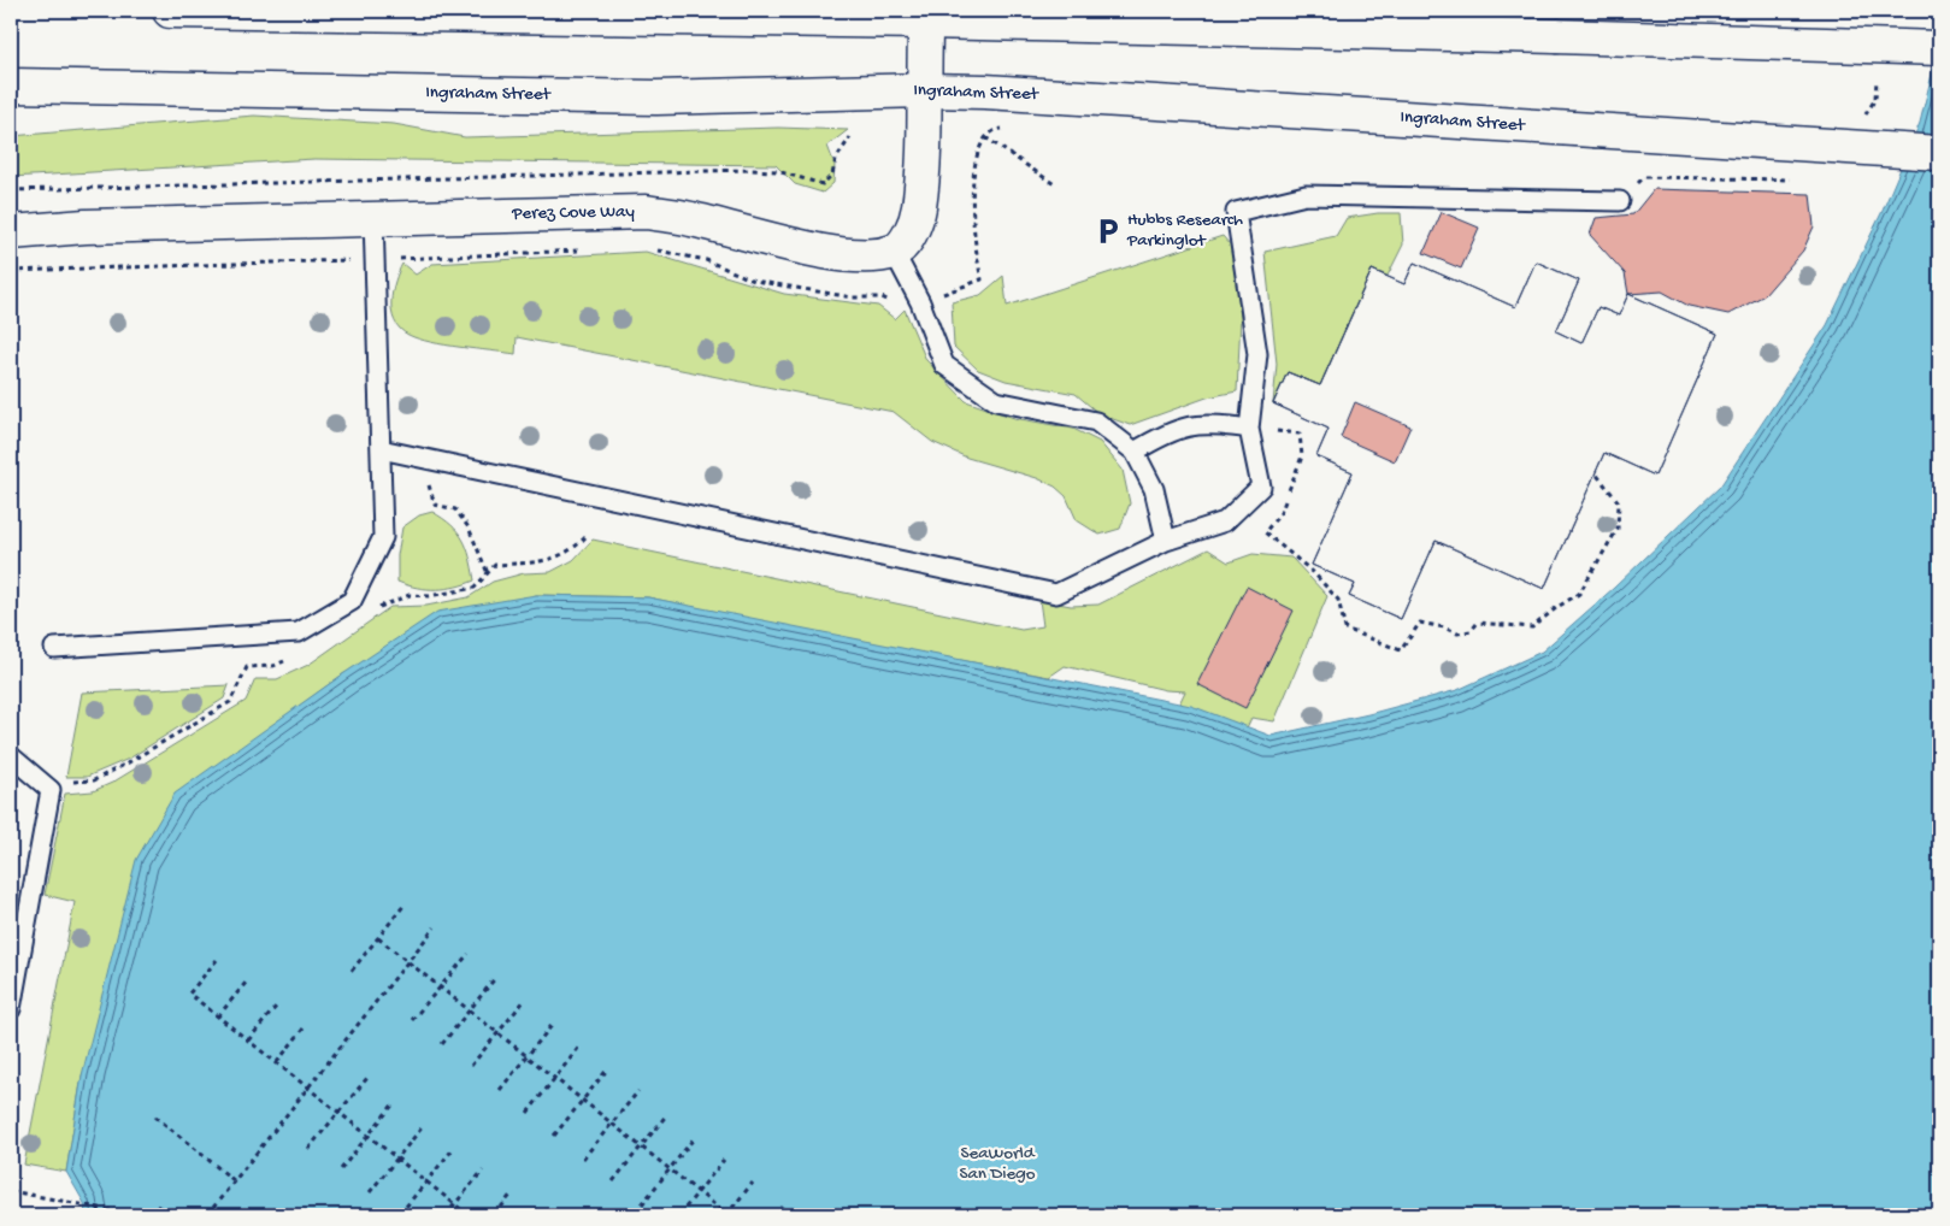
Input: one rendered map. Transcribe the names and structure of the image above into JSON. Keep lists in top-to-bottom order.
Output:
{
  "streets": {
    "main road": ["Ingraham Street", "Perez Cove Way"]
  },
  "parks": ["SeaWorld San Diego"],
  "places": {
    "parking": ["Hubbs Research Parkinglot"]
  }
}
